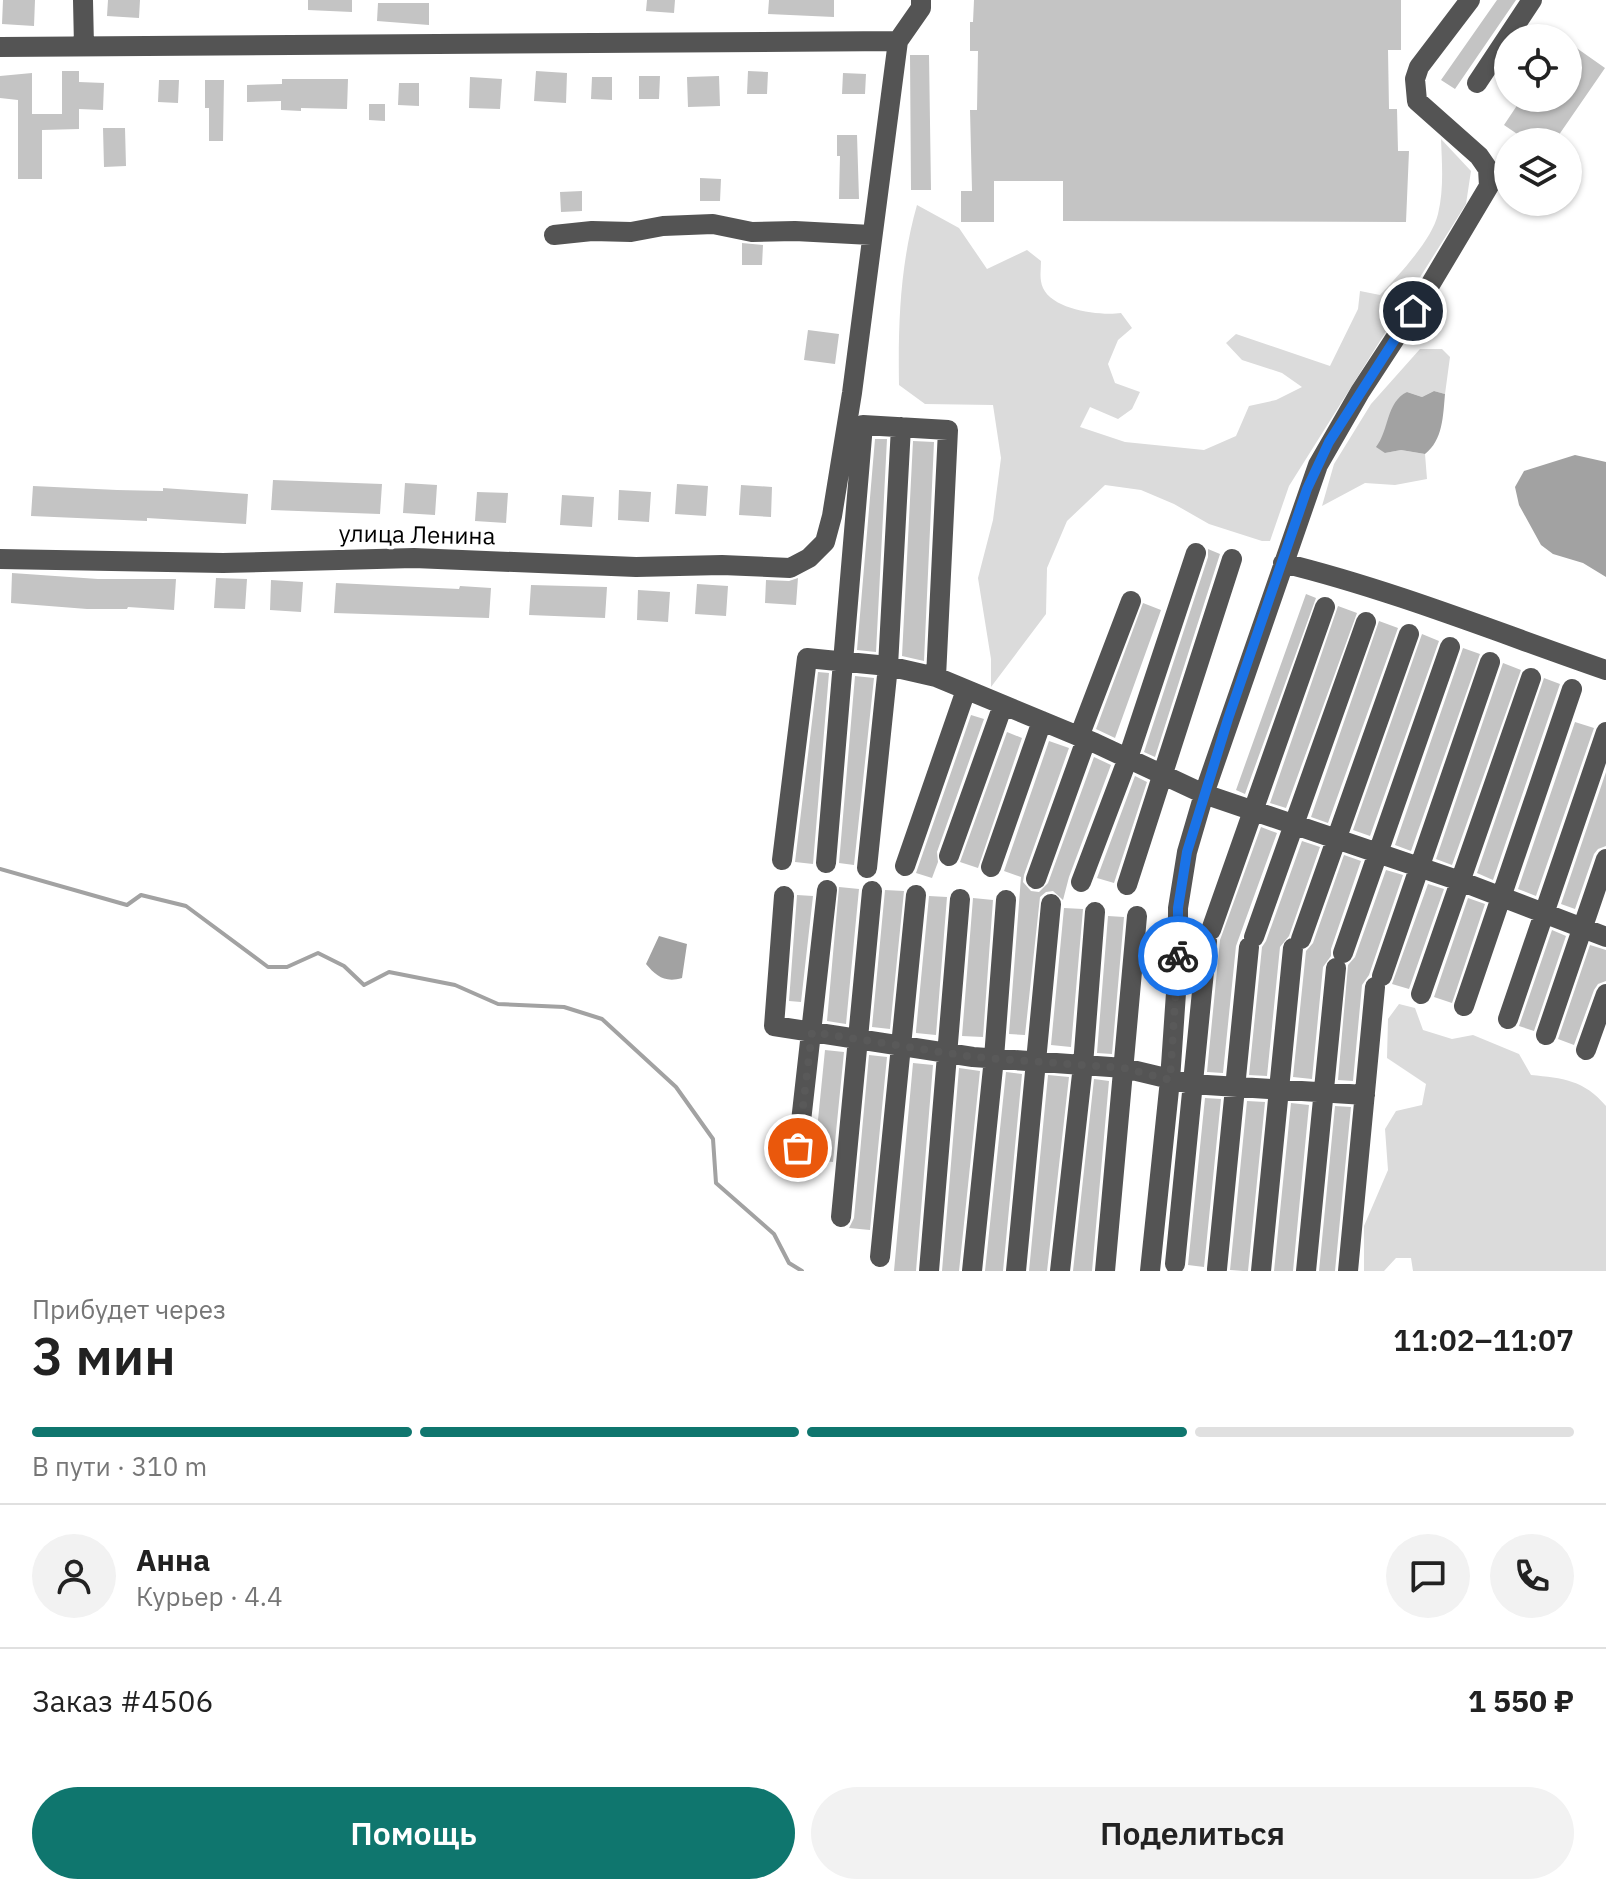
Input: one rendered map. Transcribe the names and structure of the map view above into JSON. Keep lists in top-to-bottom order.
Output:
{
  "streets": {
    "street": ["улица Ленина"]
  },
  "page": {
    "heading": ["3 мин", "Прибудет через", "11:02–11:07"],
    "panel": [
      "Анна",
      "Курьер · 4.4",
      "Заказ #4506",
      "1 550 ₽"
    ],
    "bar": "В пути · 310 m",
    "buttons": ["Помощь", "Поделиться"]
  }
}
